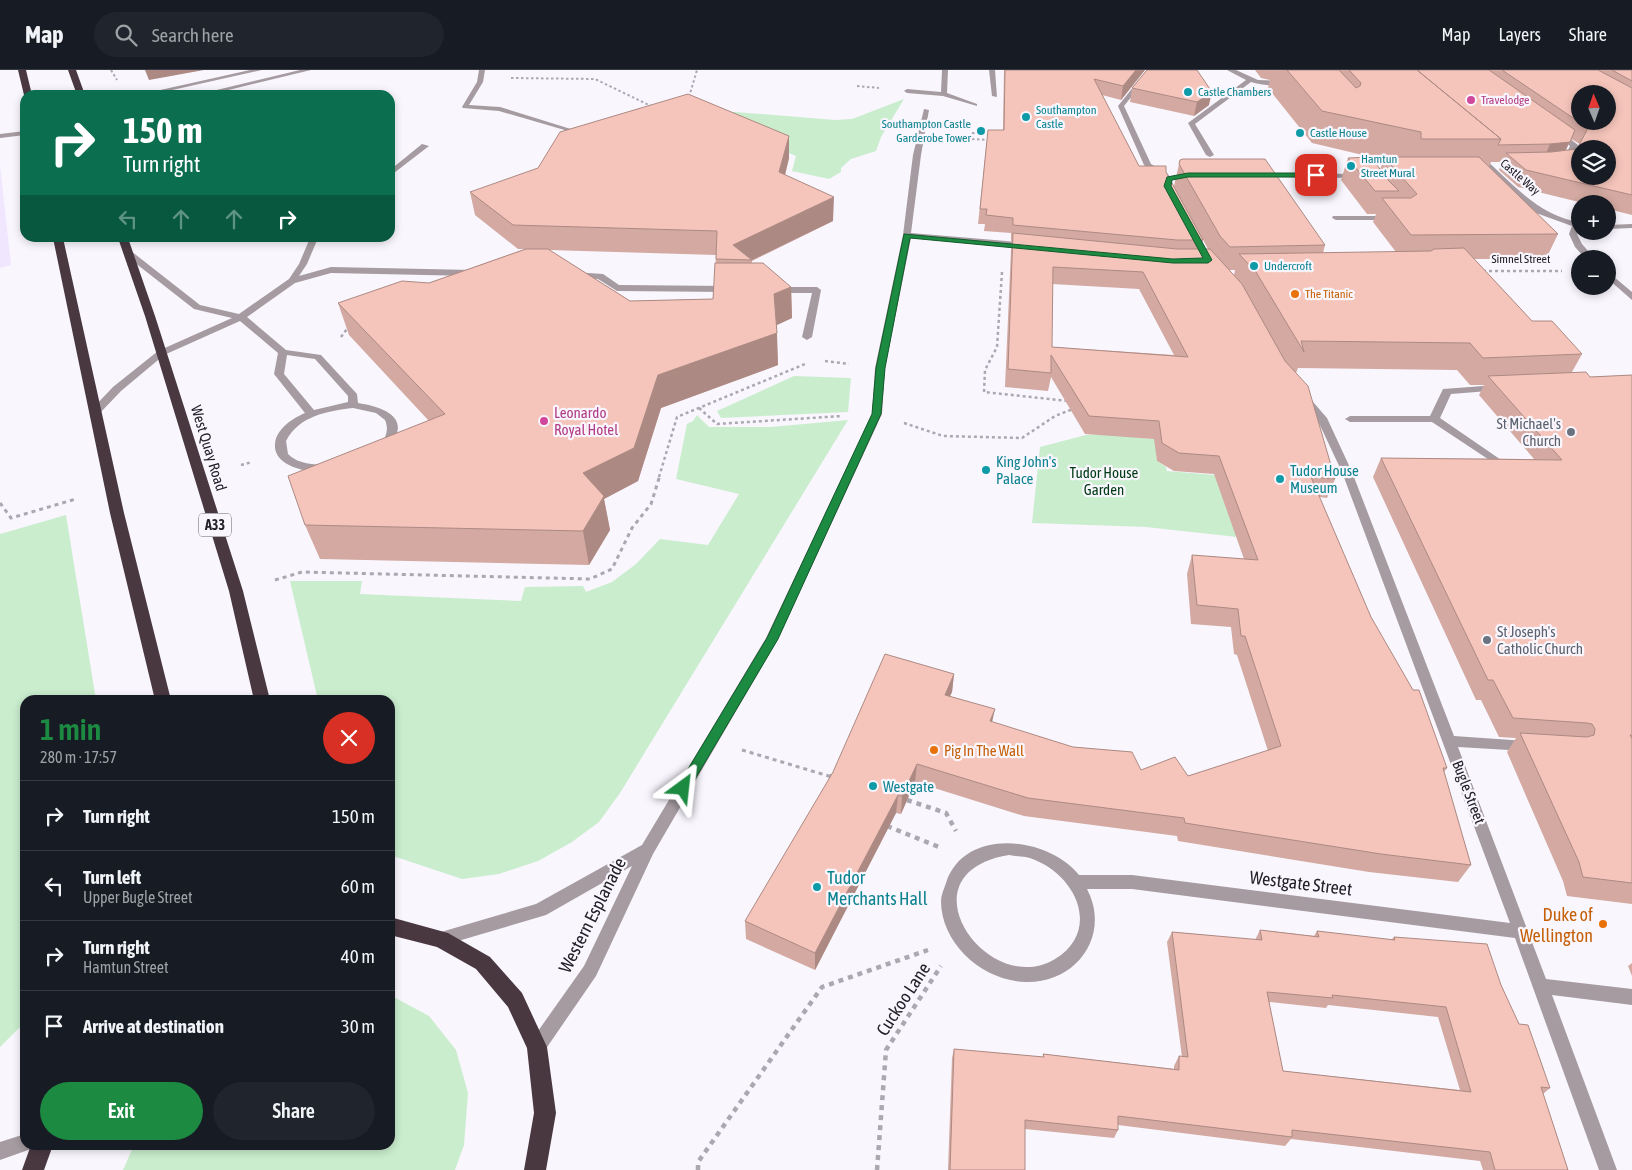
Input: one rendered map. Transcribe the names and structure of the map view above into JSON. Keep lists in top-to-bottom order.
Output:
{
  "streets": {
    "highway": ["West Quay Road", "A33"],
    "street": [
      "Castle Way",
      "Bugle Street",
      "Westgate Street",
      "Western Esplanade"
    ],
    "path": ["Simnel Street", "Cuckoo Lane"]
  },
  "crossings": [
    ["Bugle Street", "Westgate Street"],
    ["Westgate Street", "Cuckoo Lane"]
  ],
  "parks": ["Tudor House Garden"],
  "places": [
    "Castle Chambers",
    "Travelodge",
    "Southampton Castle",
    "Southampton Castle Garderobe Tower",
    "Castle House",
    "Hamtun Street Mural",
    "Undercroft",
    "The Titanic",
    "Leonardo Royal Hotel",
    "St Michael's Church",
    "King John's Palace",
    "Tudor House Museum",
    "St Joseph's Catholic Church",
    "Pig In The Wall",
    "Westgate",
    "Tudor Merchants Hall",
    "Duke of Wellington"
  ],
  "north": "top",
  "page": {
    "header": "Map",
    "search": "Search here",
    "nav": ["Map", "Layers", "Share"],
    "map_buttons": ["+", "−"],
    "turn": ["150 m", "Turn right"],
    "heading": ["1 min", "280 m · 17:57"],
    "list": [
      {
        "name": "Turn right",
        "value": "150 m"
      },
      {
        "name": "Turn left",
        "note": "Upper Bugle Street",
        "value": "60 m"
      },
      {
        "name": "Turn right",
        "note": "Hamtun Street",
        "value": "40 m"
      },
      {
        "name": "Arrive at destination",
        "value": "30 m"
      }
    ],
    "buttons": ["Exit", "Share"]
  }
}
